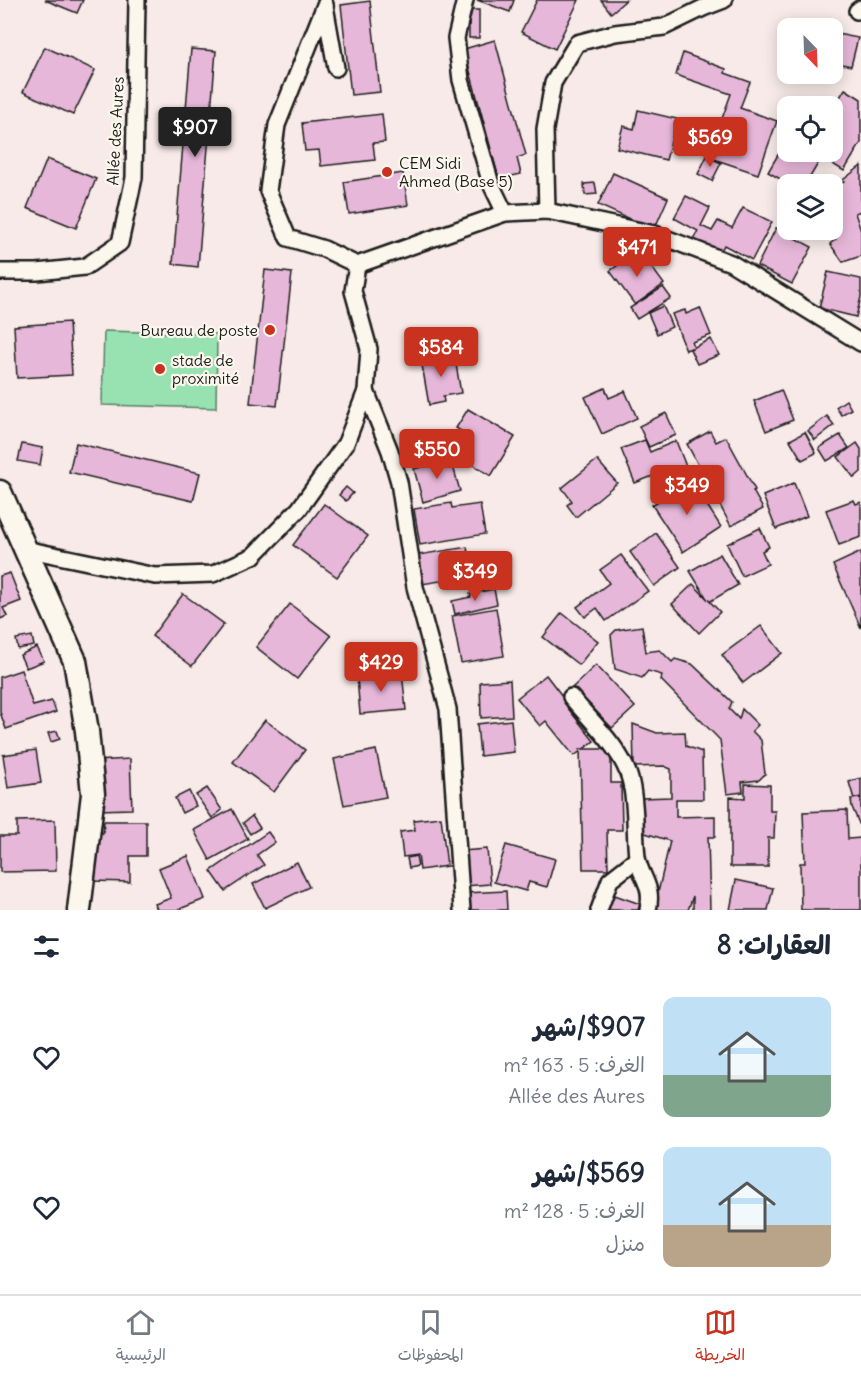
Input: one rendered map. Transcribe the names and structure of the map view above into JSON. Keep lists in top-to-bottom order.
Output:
{
  "streets": {
    "street": ["Allée des Aures"]
  },
  "places": ["CEM Sidi Ahmed (Base 5)", "Bureau de poste", "stade de proximité"],
  "north": "bottom right",
  "page": {
    "price": [
      "$907",
      "$569",
      "$471",
      "$584",
      "$550",
      "$349",
      "$349",
      "$429"
    ],
    "heading": "العقارات: 8",
    "list": [
      {
        "name": "$907/شهر",
        "note": "الغرف: 5 · 163 m² · Allée des Aures"
      },
      {
        "name": "$569/شهر",
        "note": "الغرف: 5 · 128 m² · منزل"
      }
    ],
    "tabs": ["الخريطة", "المحفوظات", "الرئيسية"]
  }
}
